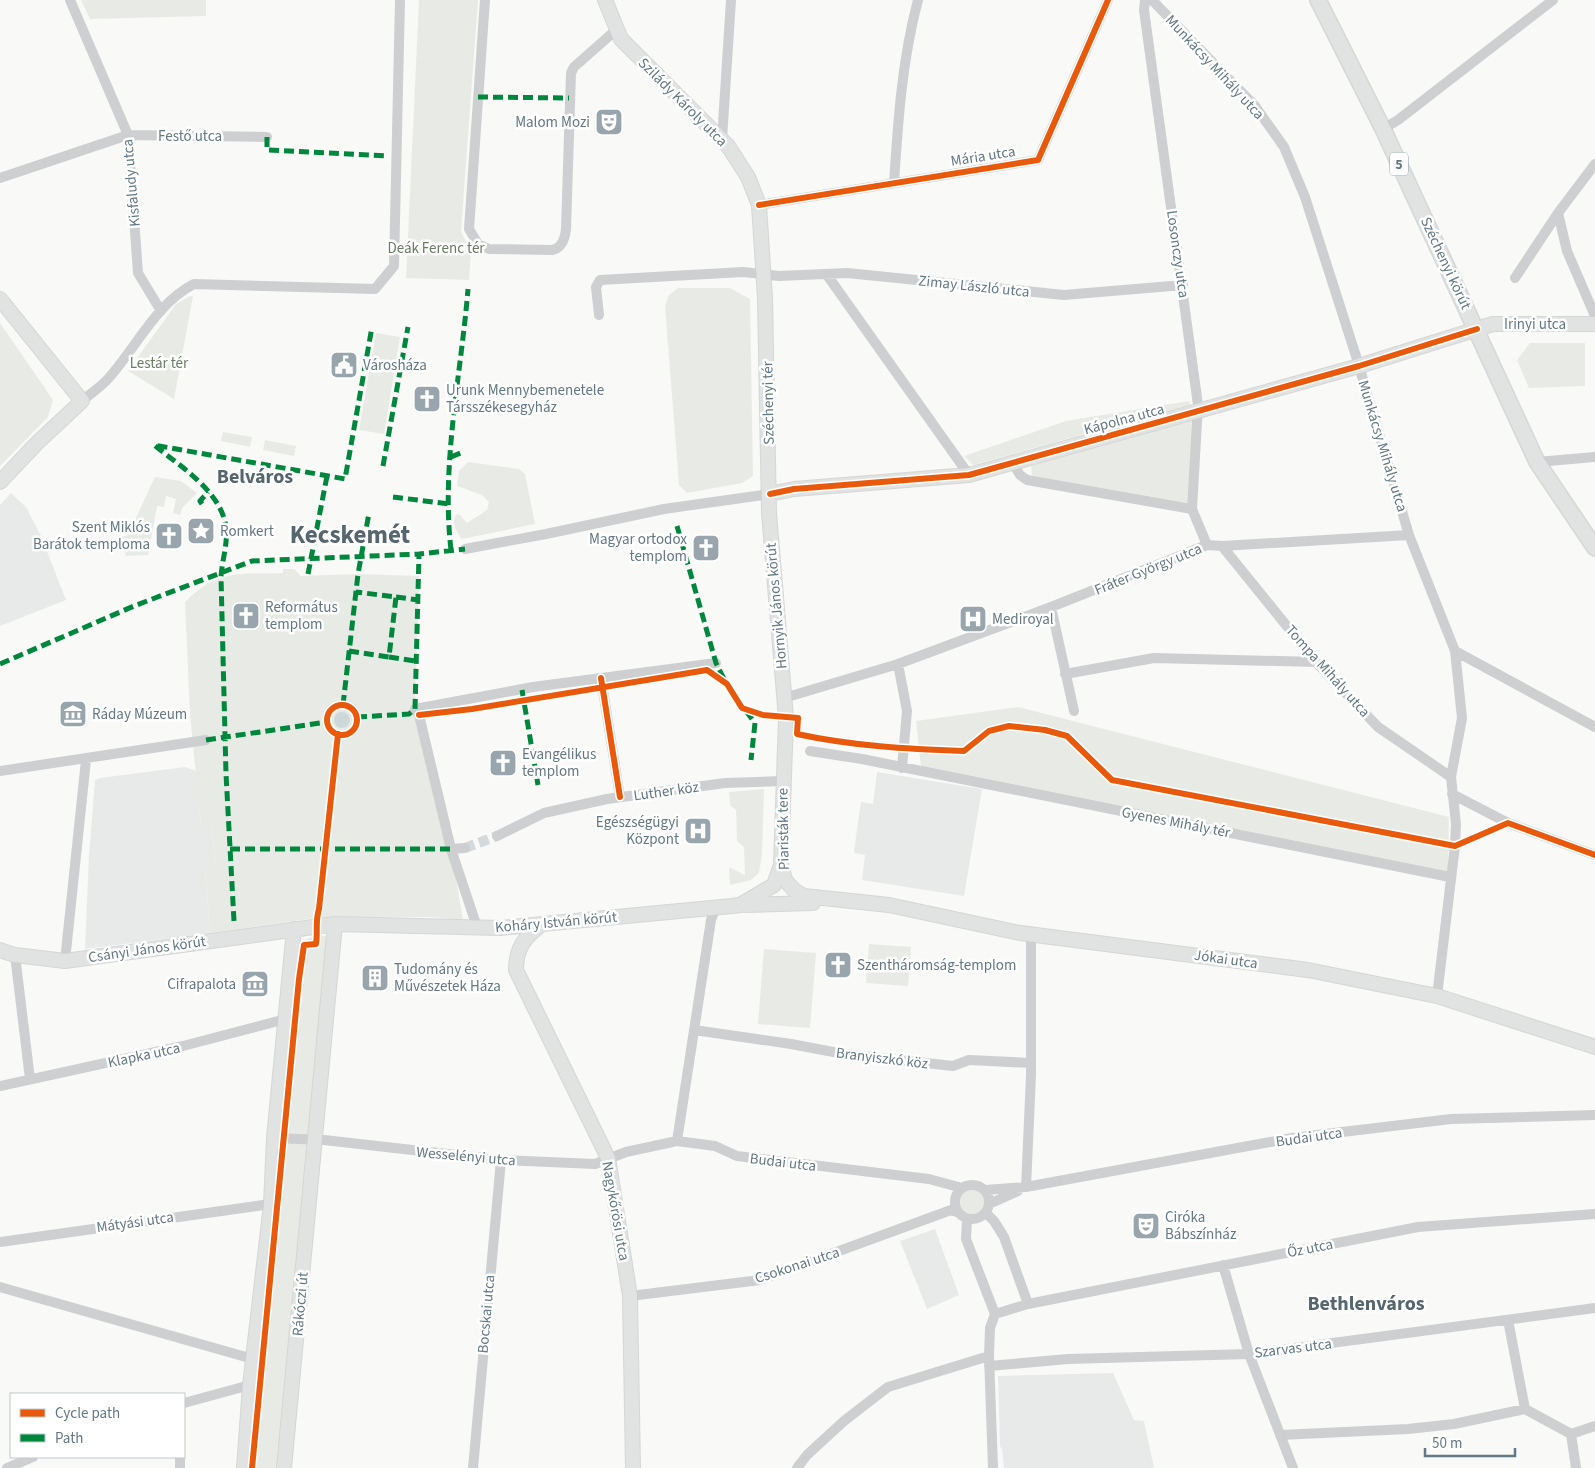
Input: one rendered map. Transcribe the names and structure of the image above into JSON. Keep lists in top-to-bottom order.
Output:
{
  "streets": {
    "main road": ["5", "Széchenyi körút"],
    "street": [
      "Munkácsy Mihály utca",
      "Szilády Károly utca",
      "Festő utca",
      "Mária utca",
      "Kisfaludy utca",
      "Losonczy utca",
      "Zimay László utca",
      "Irinyi utca",
      "Széchenyi tér",
      "Kápolna utca",
      "Fráter György utca",
      "Hornyik János körút",
      "Tompa Mihály utca",
      "Luther köz",
      "Gyenes Mihály tér",
      "Piaristák tere",
      "Koháry István körút",
      "Csányi János körút",
      "Jókai utca",
      "Klapka utca",
      "Branyiszkó köz",
      "Budai utca",
      "Wesselényi utca",
      "Nagykőrösi utca",
      "Mátyási utca",
      "Őz utca",
      "Csokonai utca",
      "Rákóczi út",
      "Bocskai utca",
      "Szarvas utca"
    ]
  },
  "crossings": [
    ["Munkácsy Mihály utca", "Kápolna utca"],
    ["Munkácsy Mihály utca", "Fráter György utca"],
    ["Munkácsy Mihály utca", "Tompa Mihály utca"],
    ["Munkácsy Mihály utca", "Gyenes Mihály tér"],
    ["Munkácsy Mihály utca", "Jókai utca"],
    ["Szilády Károly utca", "Mária utca"],
    ["Szilády Károly utca", "Széchenyi tér"],
    ["Festő utca", "Kisfaludy utca"],
    ["Mária utca", "Széchenyi tér"],
    ["Losonczy utca", "Zimay László utca"],
    ["Losonczy utca", "Kápolna utca"],
    ["Széchenyi körút", "Irinyi utca"],
    ["Széchenyi körút", "Kápolna utca"],
    ["Zimay László utca", "Széchenyi tér"],
    ["Irinyi utca", "Kápolna utca"],
    ["Széchenyi tér", "Kápolna utca"],
    ["Széchenyi tér", "Hornyik János körút"],
    ["Kápolna utca", "Hornyik János körút"],
    ["Fráter György utca", "Tompa Mihály utca"],
    ["Hornyik János körút", "Piaristák tere"],
    ["Luther köz", "Piaristák tere"],
    ["Piaristák tere", "Koháry István körút"],
    ["Piaristák tere", "Jókai utca"],
    ["Koháry István körút", "Csányi János körút"],
    ["Koháry István körút", "Nagykőrösi utca"],
    ["Koháry István körút", "Rákóczi út"],
    ["Budai utca", "Wesselényi utca"],
    ["Budai utca", "Nagykőrösi utca"],
    ["Budai utca", "Csokonai utca"],
    ["Wesselényi utca", "Nagykőrösi utca"],
    ["Wesselényi utca", "Rákóczi út"],
    ["Wesselényi utca", "Bocskai utca"],
    ["Nagykőrösi utca", "Csokonai utca"]
  ],
  "districts": ["Belváros", "Kecskemét", "Bethlenváros"],
  "parks": ["Deák Ferenc tér", "Lestár tér"],
  "places": {
    "theatre": ["Malom Mozi", "Ciróka Bábszínház"],
    "public building": ["Városháza"],
    "church": [
      "Urunk Mennybemenetele Társszékesegyház",
      "Szent Miklós Barátok temploma",
      "Magyar ortodox templom",
      "Református templom",
      "Evangélikus templom",
      "Szentháromság-templom"
    ],
    "place": ["Romkert"],
    "hospital": ["Mediroyal", "Egészségügyi Központ"],
    "museum": ["Ráday Múzeum", "Cifrapalota"],
    "building": ["Tudomány és Művészetek Háza"]
  },
  "legend": ["Cycle path", "Path"],
  "scale_bar": "50 m"
}
